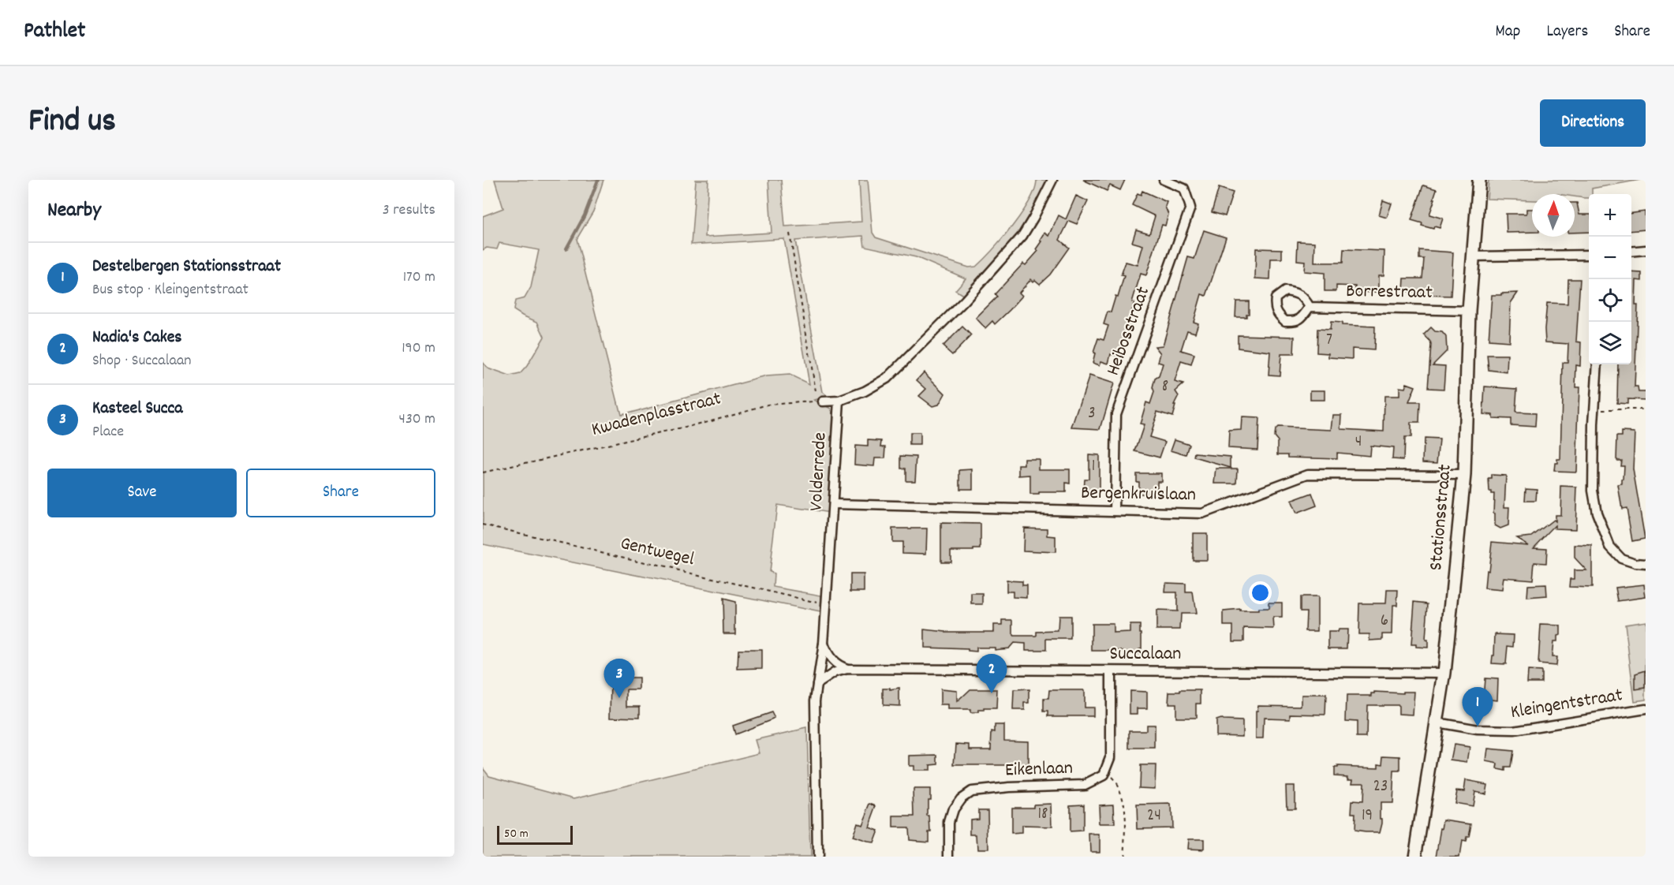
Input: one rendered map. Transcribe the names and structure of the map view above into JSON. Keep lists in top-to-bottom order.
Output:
{
  "streets": {
    "street": [
      "Borrestraat",
      "Heibosstraat",
      "Volderrede",
      "Bergenkruislaan",
      "Stationsstraat",
      "Succalaan",
      "Kleingentstraat",
      "Eikenlaan"
    ],
    "path": ["Kwadenplasstraat", "Gentwegel"]
  },
  "crossings": [
    ["Borrestraat", "Stationsstraat"],
    ["Heibosstraat", "Bergenkruislaan"],
    ["Volderrede", "Bergenkruislaan"],
    ["Volderrede", "Gentwegel"],
    ["Volderrede", "Succalaan"],
    ["Bergenkruislaan", "Stationsstraat"],
    ["Stationsstraat", "Succalaan"],
    ["Stationsstraat", "Kleingentstraat"]
  ],
  "house_numbers": [
    "7",
    "8",
    "3",
    "4",
    "1",
    "6",
    "23",
    "18",
    "24",
    "19"
  ],
  "scale_bar": "50 m",
  "north": "top",
  "page": {
    "header": "Pathlet",
    "nav": ["Map", "Layers", "Share"],
    "title": "Find us",
    "buttons": [
      "Directions",
      ["Save", "Share"]
    ],
    "heading": ["Nearby", "3 results"],
    "map_buttons": ["+", "−"],
    "list": [
      {
        "mark": "1",
        "name": "Destelbergen Stationsstraat",
        "note": "Bus stop · Kleingentstraat",
        "value": "170 m"
      },
      {
        "mark": "2",
        "name": "Nadia's Cakes",
        "note": "Shop · Succalaan",
        "value": "190 m"
      },
      {
        "mark": "3",
        "name": "Kasteel Succa",
        "note": "Place",
        "value": "430 m"
      }
    ],
    "pins": ["2", "3", "1"],
    "scale": "50 m"
  }
}
